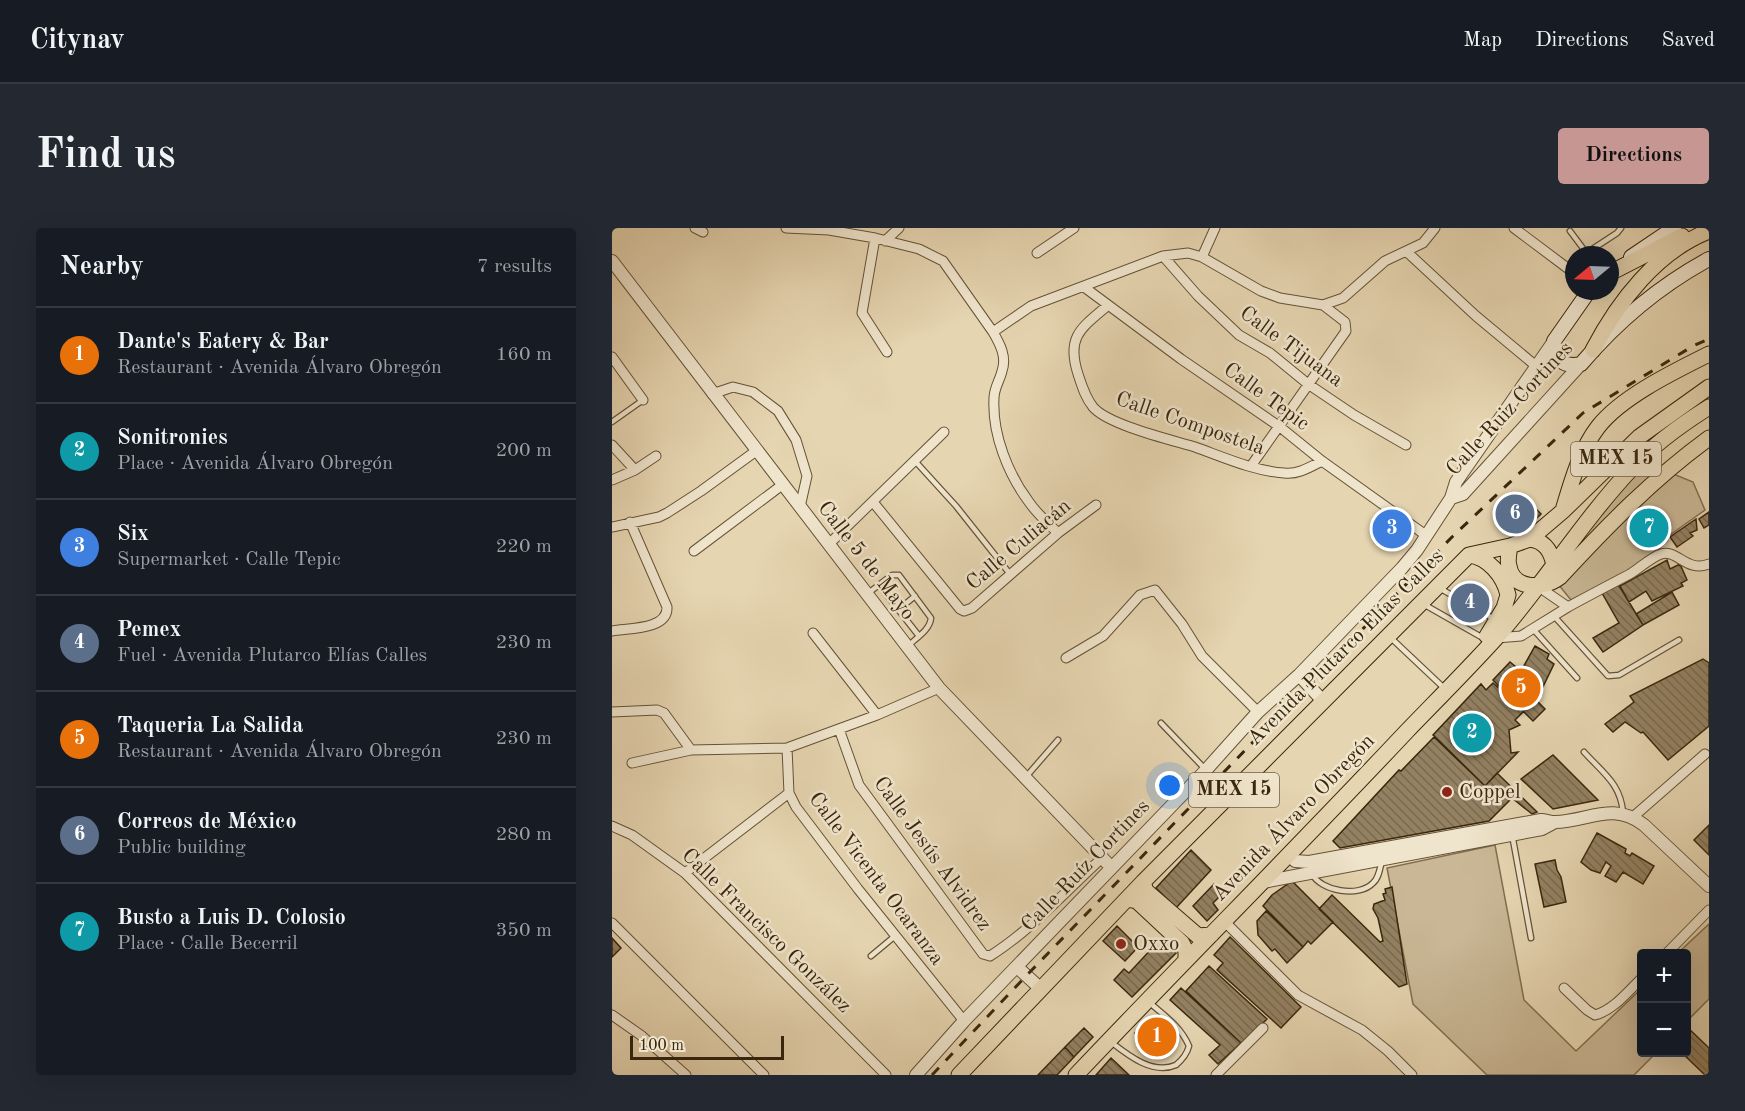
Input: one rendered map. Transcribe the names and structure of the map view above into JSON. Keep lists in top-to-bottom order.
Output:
{
  "streets": {
    "highway": ["MEX 15", "Avenida Plutarco Elías Calles", "Avenida Álvaro Obregón"],
    "main road": ["Calle Ruiz Cortines"],
    "street": [
      "Calle Tijuana",
      "Calle Tepic",
      "Calle Compostela",
      "Calle Culiacán",
      "Calle 5 de Mayo",
      "Calle Jesús Alvidrez",
      "Calle Ruíz Cortines",
      "Calle Vicenta Ocaranza",
      "Calle Francisco González"
    ]
  },
  "crossings": [
    ["Calle Tepic", "Calle Compostela"],
    ["Calle Tepic", "Calle Ruíz Cortines"],
    ["Calle Ruiz Cortines", "Calle Ruíz Cortines"],
    ["MEX 15", "Avenida Plutarco Elías Calles"],
    ["MEX 15", "Avenida Álvaro Obregón"],
    ["Calle 5 de Mayo", "Calle Jesús Alvidrez"],
    ["Calle 5 de Mayo", "Calle Ruíz Cortines"],
    ["Avenida Plutarco Elías Calles", "Avenida Álvaro Obregón"],
    ["Calle Jesús Alvidrez", "Calle Ruíz Cortines"],
    ["Calle Ruíz Cortines", "Calle Vicenta Ocaranza"]
  ],
  "places": ["Coppel", "Oxxo"],
  "scale_bar": "100 m",
  "north": "left",
  "page": {
    "header": "Citynav",
    "nav": ["Map", "Directions", "Saved"],
    "buttons": "Directions",
    "title": "Find us",
    "heading": ["Nearby", "7 results"],
    "list": [
      {
        "mark": "1",
        "name": "Dante's Eatery & Bar",
        "note": "Restaurant · Avenida Álvaro Obregón",
        "value": "160 m"
      },
      {
        "mark": "2",
        "name": "Sonitronies",
        "note": "Place · Avenida Álvaro Obregón",
        "value": "200 m"
      },
      {
        "mark": "3",
        "name": "Six",
        "note": "Supermarket · Calle Tepic",
        "value": "220 m"
      },
      {
        "mark": "4",
        "name": "Pemex",
        "note": "Fuel · Avenida Plutarco Elías Calles",
        "value": "230 m"
      },
      {
        "mark": "5",
        "name": "Taqueria La Salida",
        "note": "Restaurant · Avenida Álvaro Obregón",
        "value": "230 m"
      },
      {
        "mark": "6",
        "name": "Correos de México",
        "note": "Public building",
        "value": "280 m"
      },
      {
        "mark": "7",
        "name": "Busto a Luis D. Colosio",
        "note": "Place · Calle Becerril",
        "value": "350 m"
      }
    ],
    "pins": [
      "6",
      "7",
      "3",
      "4",
      "5",
      "2",
      "1"
    ],
    "map_buttons": ["+", "−"],
    "scale": "100 m"
  }
}
